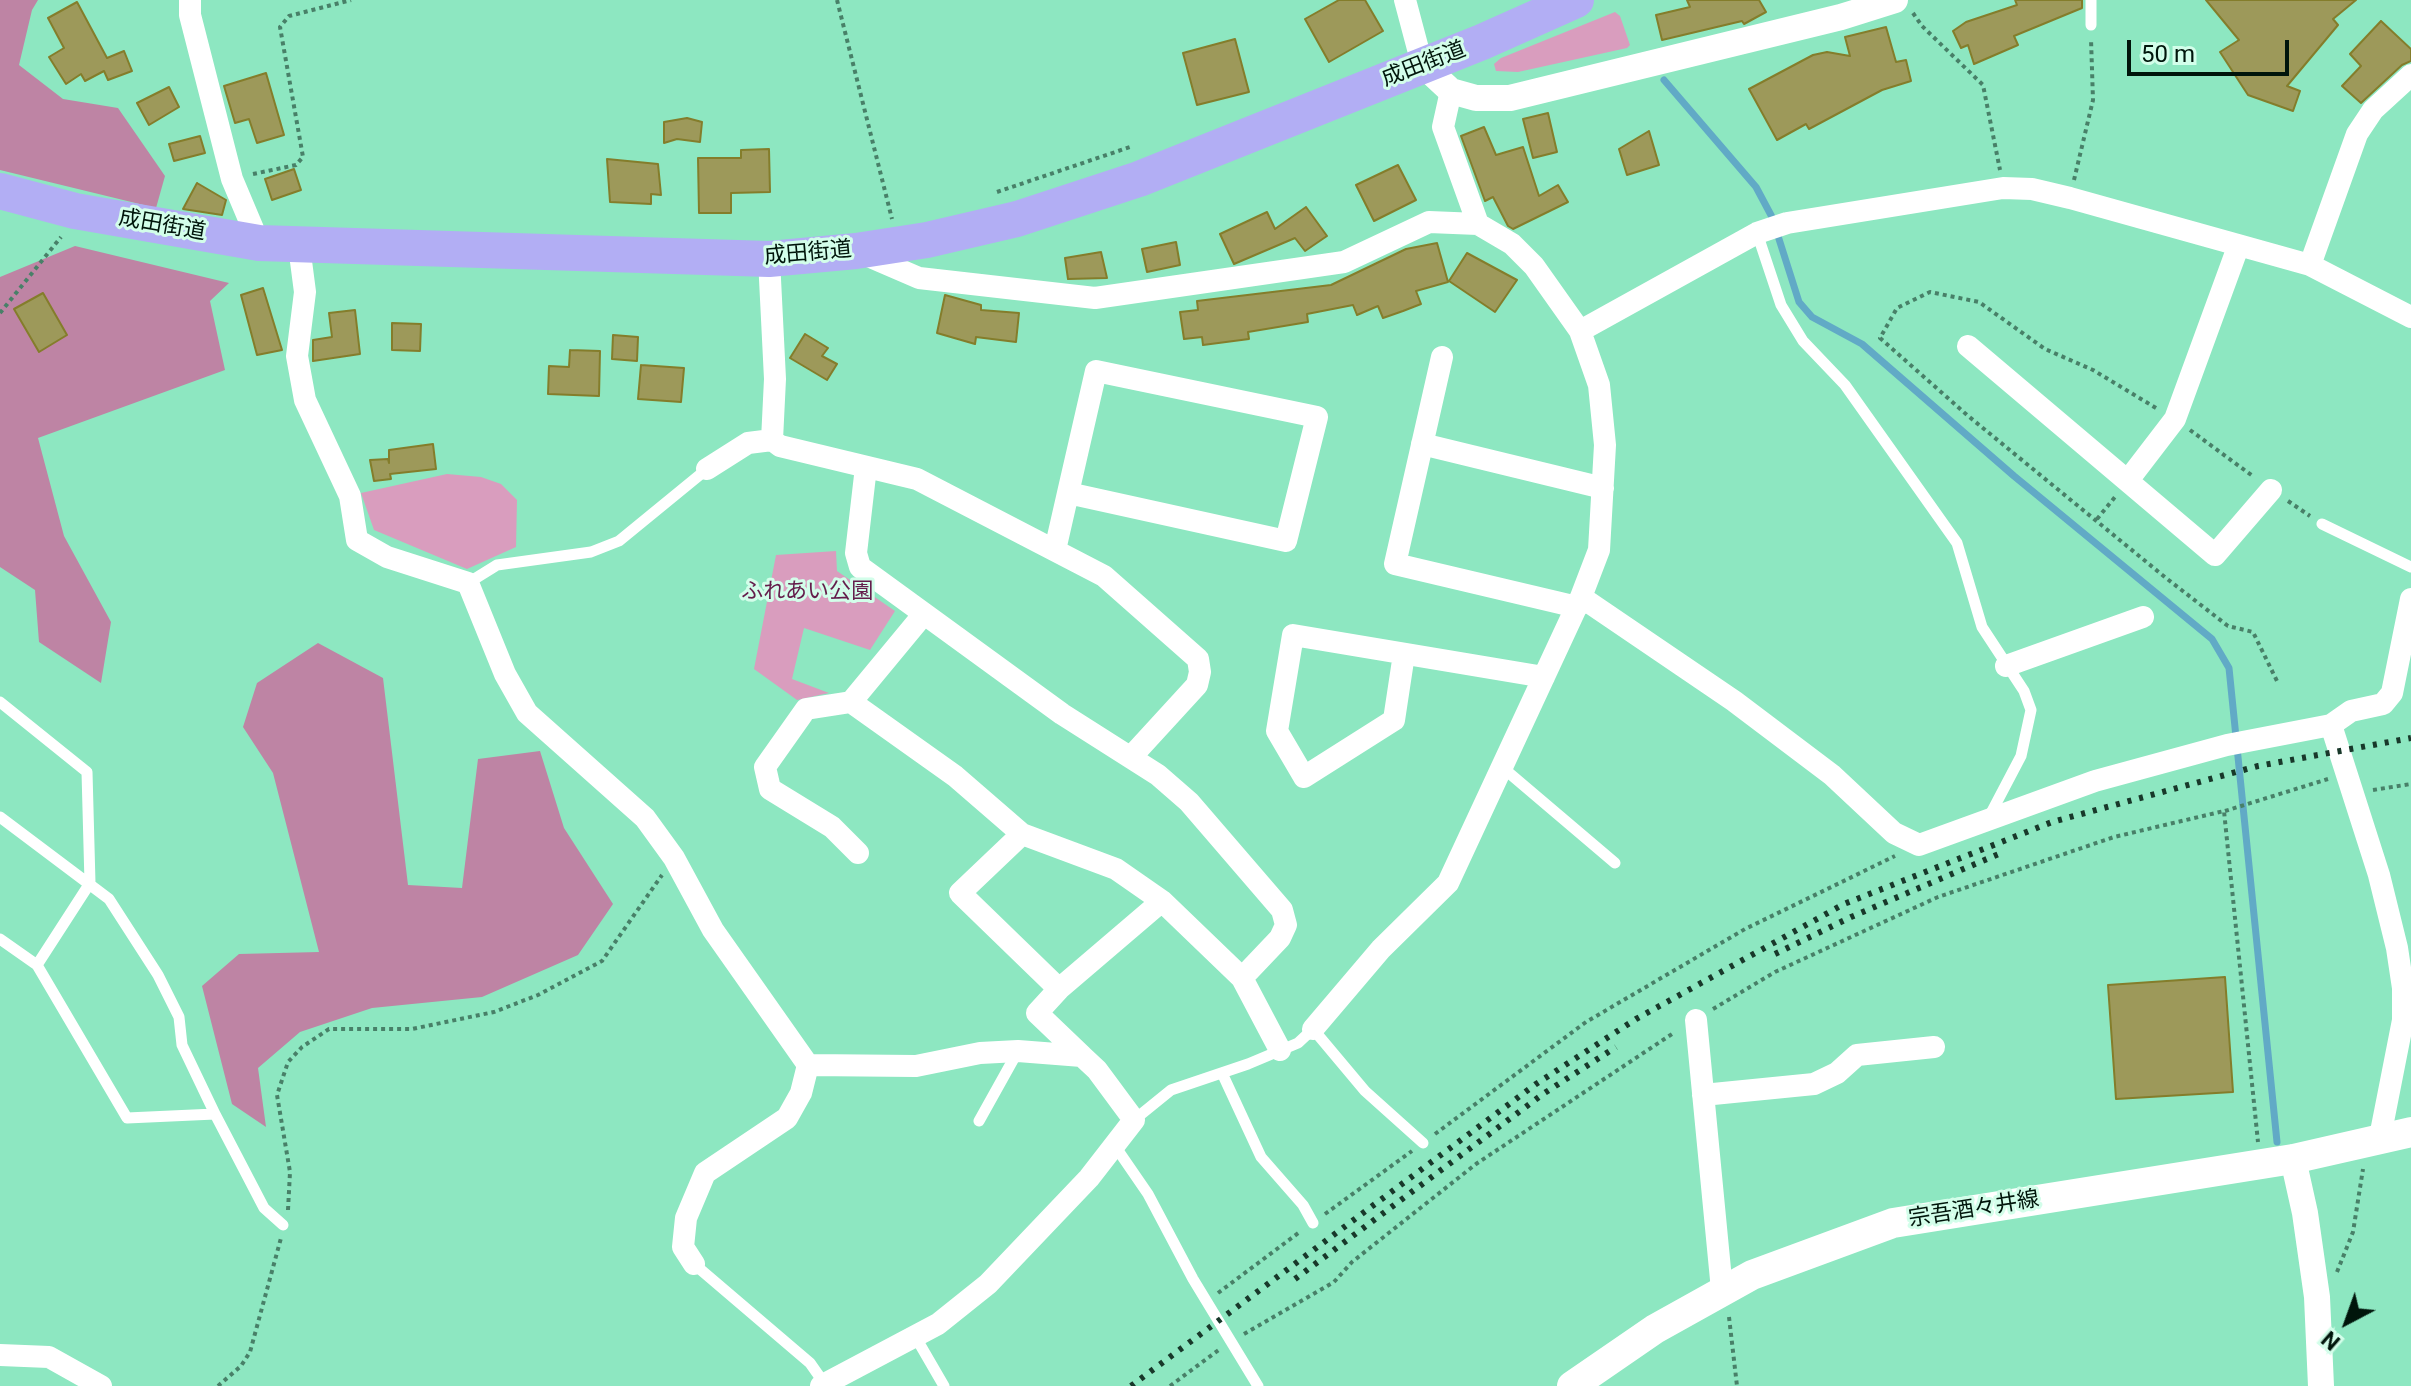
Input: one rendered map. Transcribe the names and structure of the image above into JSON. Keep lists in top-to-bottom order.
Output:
{
  "streets": {
    "highway": ["成田街道"],
    "main road": ["宗吾酒々井線"]
  },
  "parks": ["ふれあい公園"],
  "scale_bar": "50 m",
  "north": "bottom left"
}
